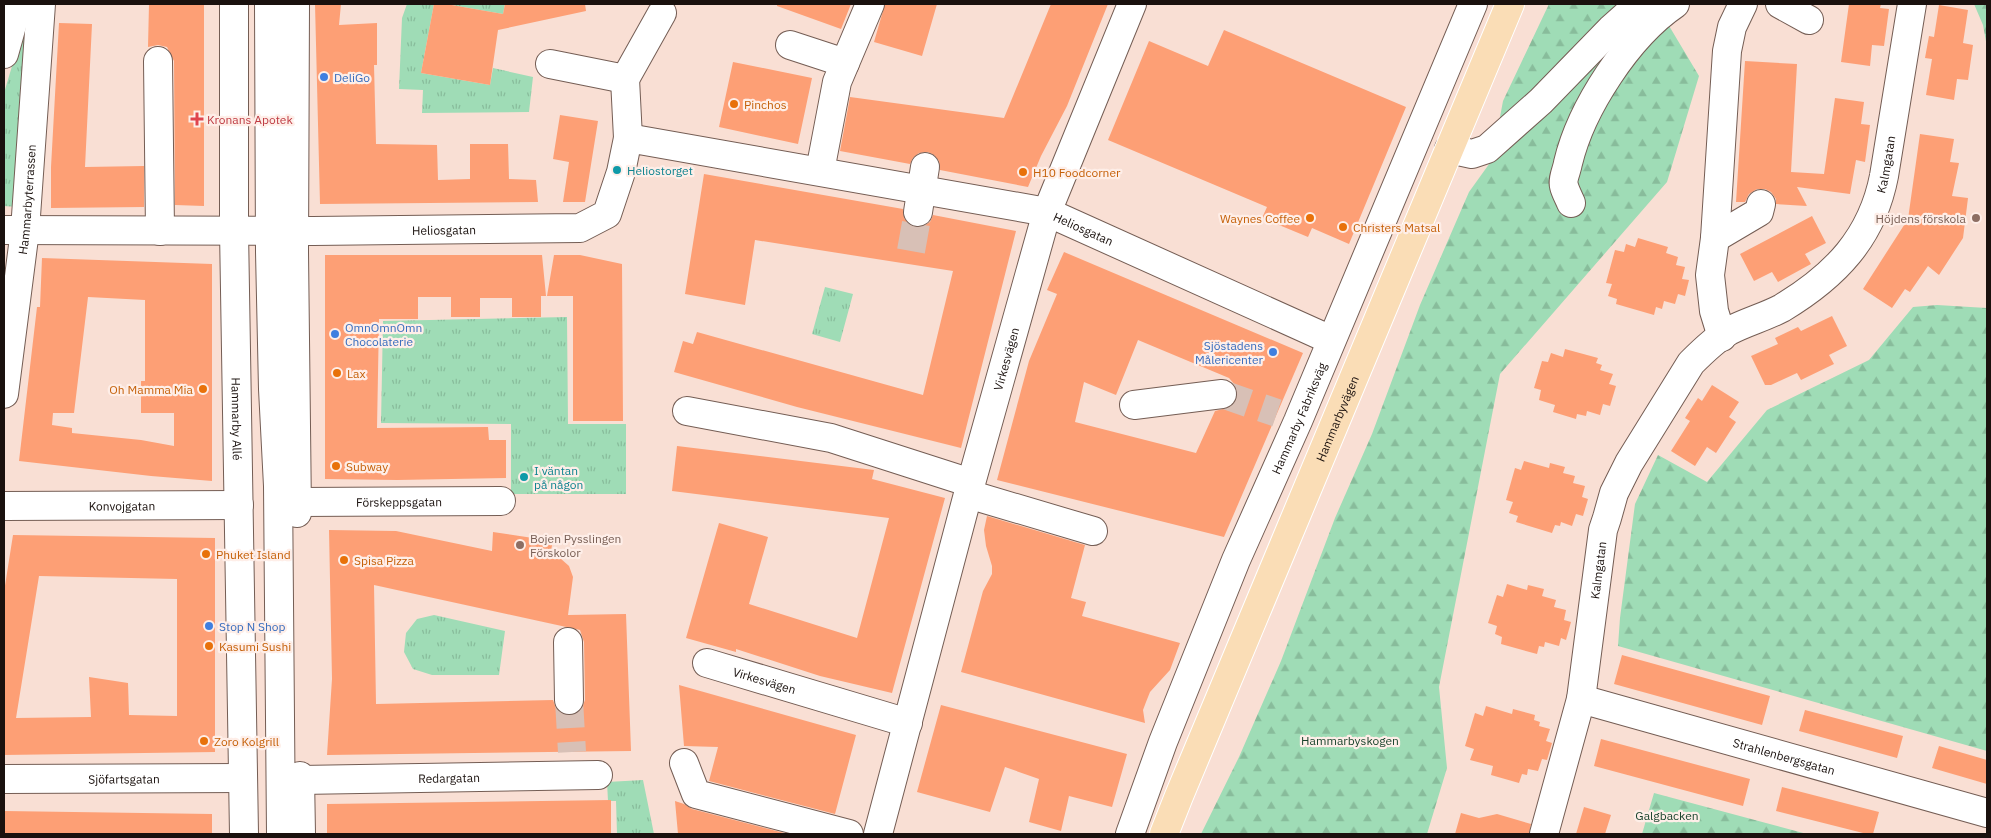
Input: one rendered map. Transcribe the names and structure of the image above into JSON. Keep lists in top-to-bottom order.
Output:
{
  "streets": {
    "main road": ["Hammarbyvägen"],
    "street": [
      "Kalmgatan",
      "Hammarbyterrassen",
      "Heliosgatan",
      "Virkesvägen",
      "Hammarby Fabriksväg",
      "Hammarby Allé",
      "Förskeppsgatan",
      "Konvojgatan",
      "Strahlenbergsgatan",
      "Sjöfartsgatan",
      "Redargatan"
    ]
  },
  "crossings": [
    ["Kalmgatan", "Strahlenbergsgatan"],
    ["Hammarbyterrassen", "Heliosgatan"],
    ["Heliosgatan", "Virkesvägen"],
    ["Heliosgatan", "Hammarby Fabriksväg"],
    ["Heliosgatan", "Hammarby Allé"],
    ["Hammarby Allé", "Förskeppsgatan"],
    ["Hammarby Allé", "Konvojgatan"],
    ["Hammarby Allé", "Sjöfartsgatan"],
    ["Hammarby Allé", "Redargatan"]
  ],
  "parks": ["Hammarbyskogen", "Galgbacken"],
  "places": {
    "other": [
      "DeliGo",
      "Pinchos",
      "Heliostorget",
      "H10 Foodcorner",
      "Waynes Coffee",
      "Höjdens förskola",
      "Christers Matsal",
      "OmnOmnOmn Chocolaterie",
      "Sjöstadens Målericenter",
      "Lax",
      "Oh Mamma Mia",
      "Subway",
      "I väntan på någon",
      "Bojen Pysslingen Förskolor",
      "Phuket Island",
      "Spisa Pizza",
      "Stop N Shop",
      "Kasumi Sushi",
      "Zoro Kolgrill"
    ],
    "health": ["Kronans Apotek"]
  }
}
